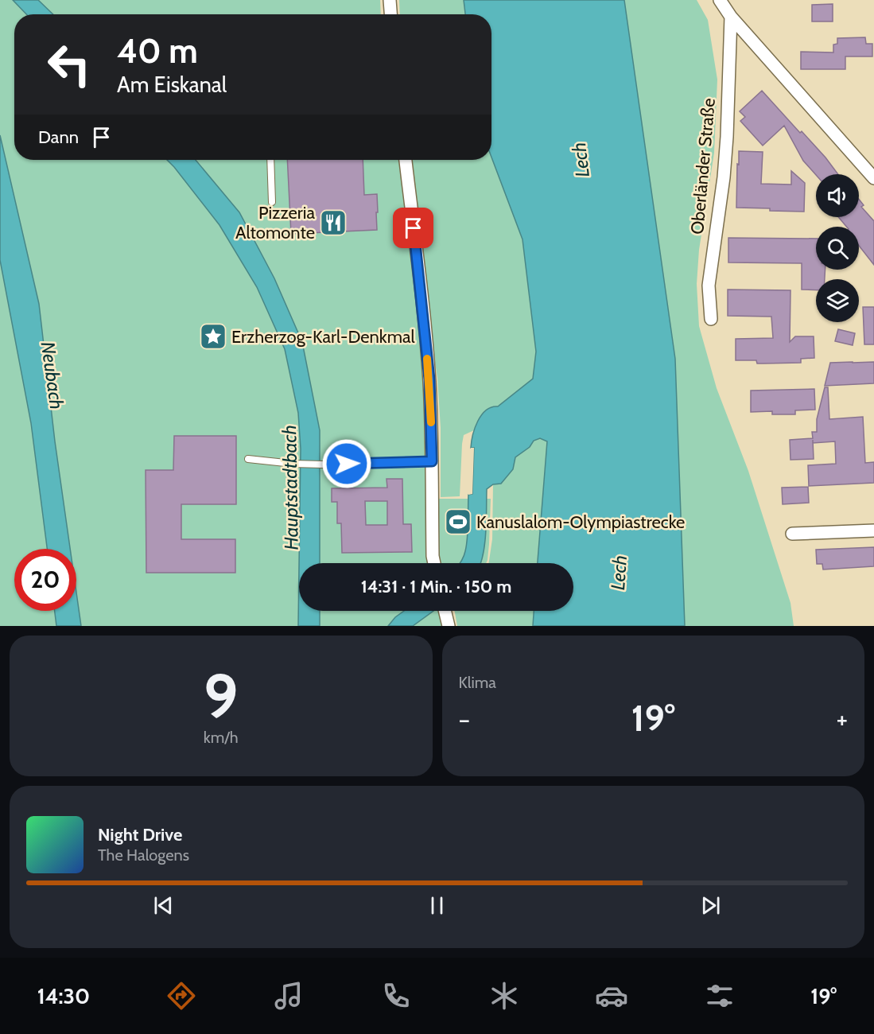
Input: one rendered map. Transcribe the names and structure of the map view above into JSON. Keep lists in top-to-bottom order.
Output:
{
  "streets": {
    "street": ["Oberländer Straße"]
  },
  "water": ["Lech", "Neubach", "Hauptstadtbach"],
  "places": {
    "restaurant": ["Pizzeria Altomonte"],
    "place": ["Erzherzog-Karl-Denkmal"],
    "sports": ["Kanuslalom-Olympiastrecke"]
  },
  "page": {
    "turn": ["40 m", "Am Eiskanal"],
    "then": "Dann",
    "limit": "20",
    "trip": "14:31 · 1 Min. · 150 m",
    "tile": [
      ["9", "km/h"],
      "Klima"
    ],
    "heat": ["−", "19°", "+"],
    "song": ["Night Drive", "The Halogens"],
    "tabs": ["14:30", "19°"]
  }
}
